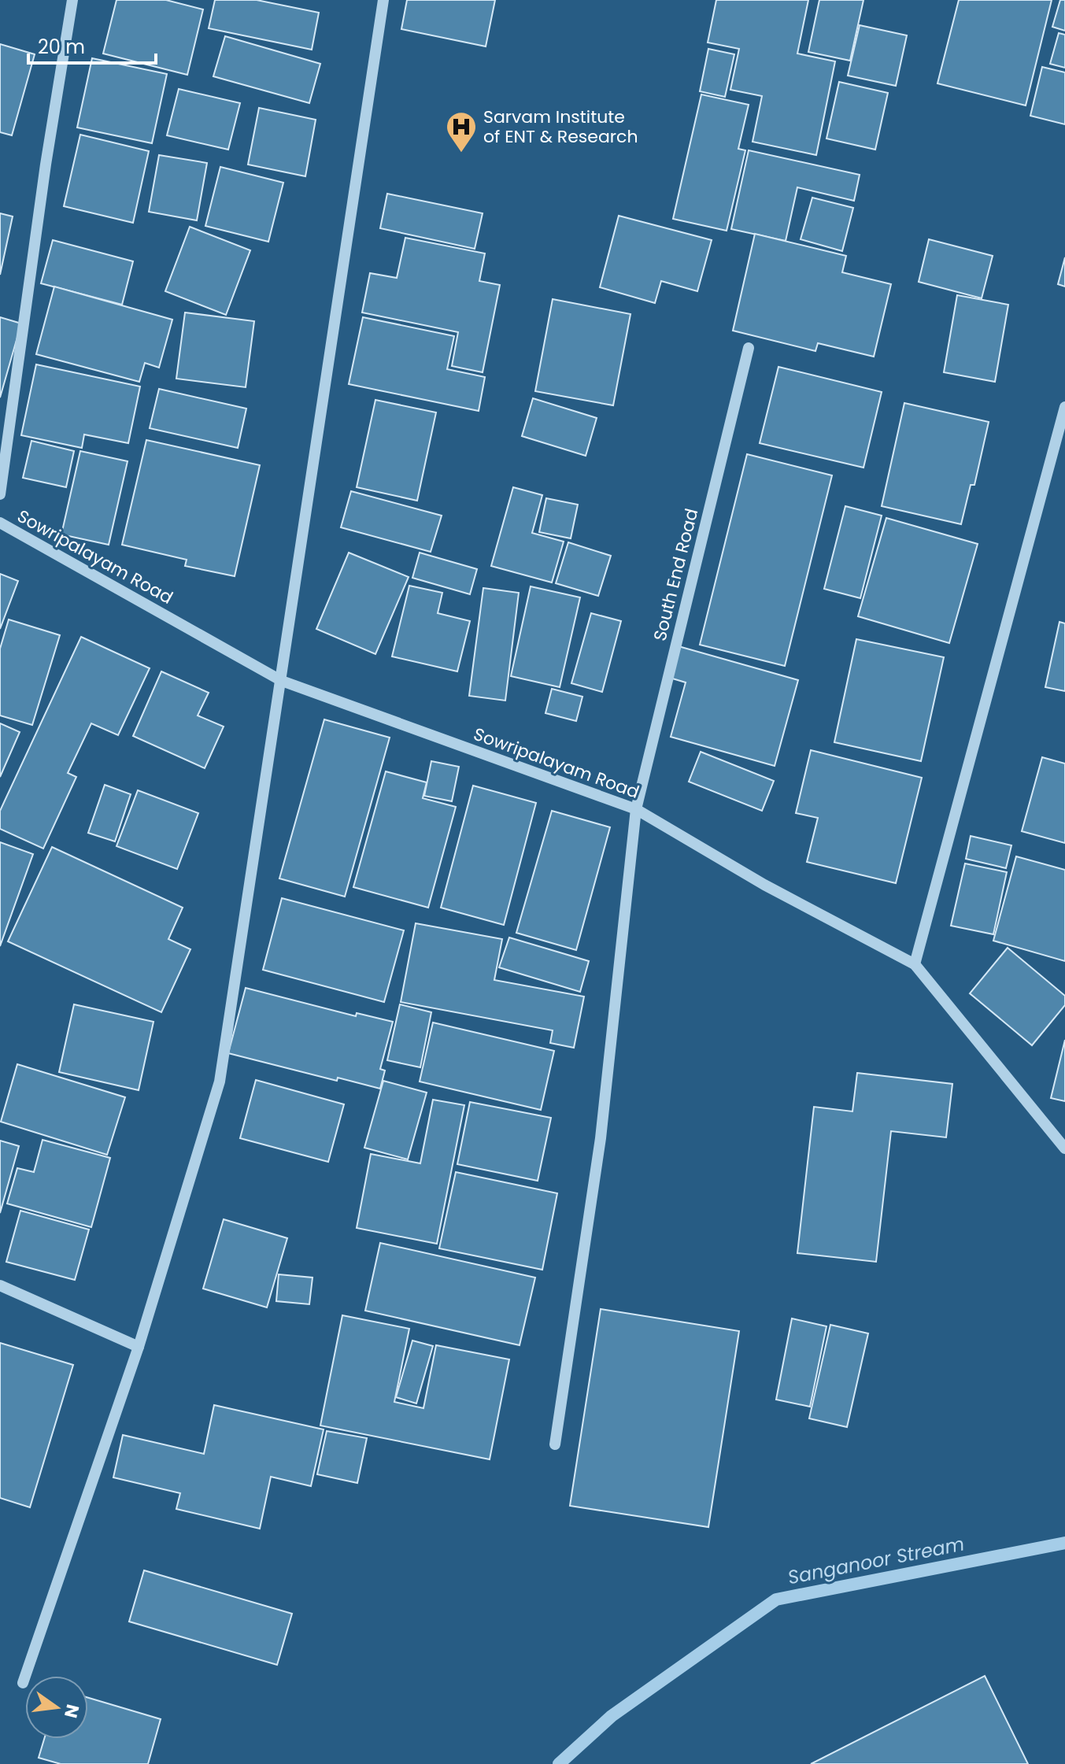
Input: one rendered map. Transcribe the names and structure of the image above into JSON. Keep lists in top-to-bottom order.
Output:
{
  "streets": {
    "street": ["Sowripalayam Road", "South End Road"]
  },
  "crossings": [
    ["Sowripalayam Road", "South End Road"]
  ],
  "water": ["Sanganoor Stream"],
  "places": {
    "hospital": ["Sarvam Institute of ENT & Research"]
  },
  "scale_bar": "20 m",
  "north": "right"
}
